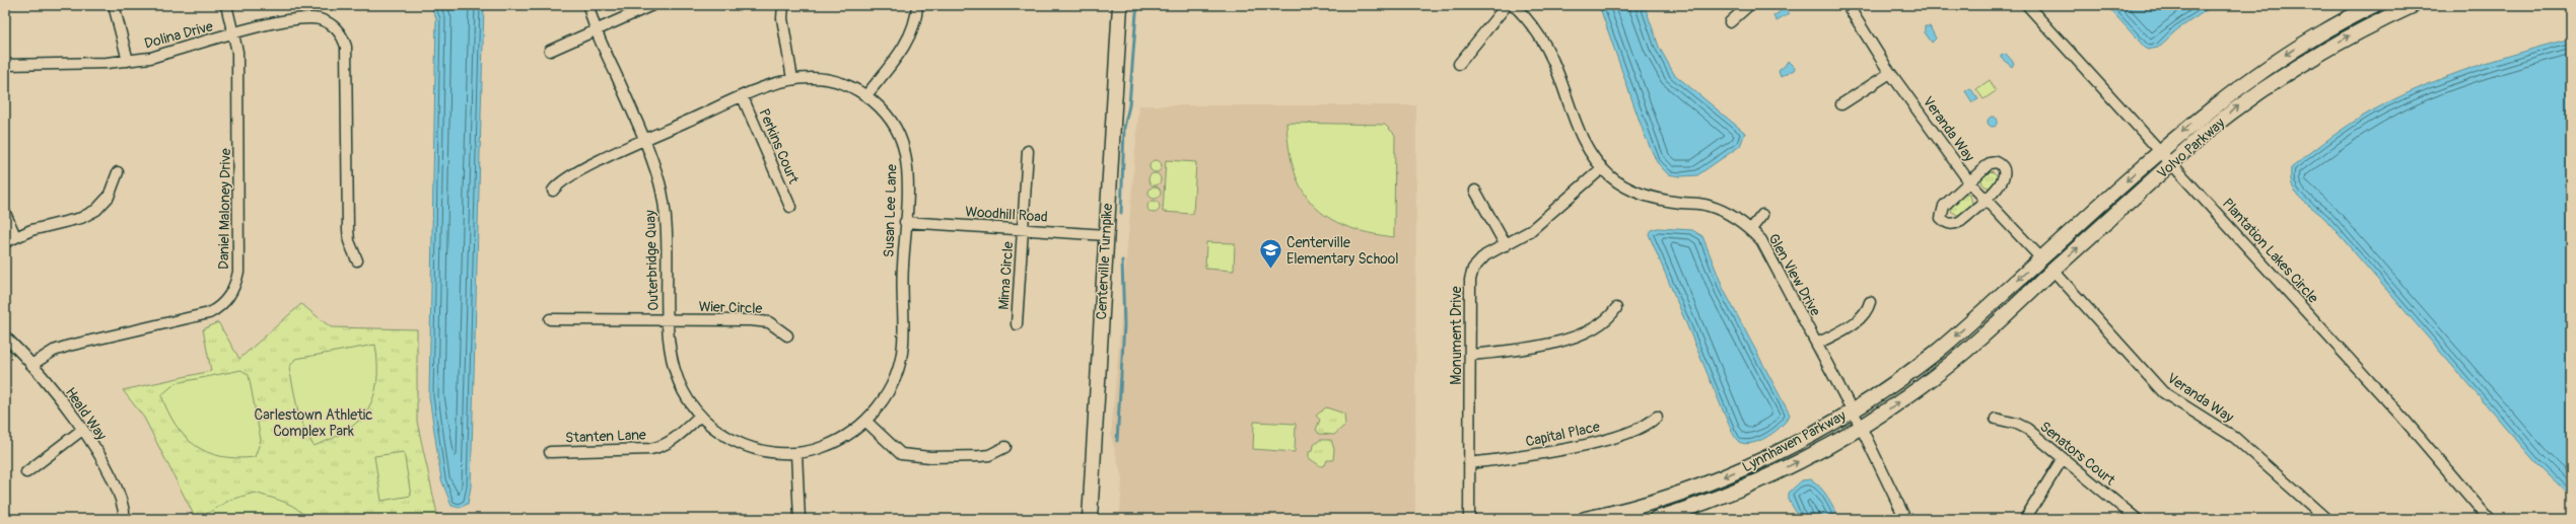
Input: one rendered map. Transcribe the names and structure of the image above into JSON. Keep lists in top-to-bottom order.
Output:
{
  "streets": {
    "main road": ["Volvo Parkway", "Centerville Turnpike", "Lynnhaven Parkway"],
    "street": [
      "Dolina Drive",
      "Veranda Way",
      "Perkins Court",
      "Daniel Maloney Drive",
      "Susan Lee Lane",
      "Woodhill Road",
      "Plantation Lakes Circle",
      "Outerbridge Quay",
      "Glen View Drive",
      "Mima Circle",
      "Wier Circle",
      "Monument Drive",
      "Heald Way",
      "Capital Place",
      "Stanten Lane",
      "Senators Court"
    ]
  },
  "crossings": [
    ["Dolina Drive", "Daniel Maloney Drive"],
    ["Veranda Way", "Volvo Parkway"],
    ["Perkins Court", "Susan Lee Lane"],
    ["Volvo Parkway", "Plantation Lakes Circle"],
    ["Volvo Parkway", "Lynnhaven Parkway"],
    ["Daniel Maloney Drive", "Heald Way"],
    ["Susan Lee Lane", "Woodhill Road"],
    ["Susan Lee Lane", "Outerbridge Quay"],
    ["Woodhill Road", "Centerville Turnpike"],
    ["Woodhill Road", "Mima Circle"],
    ["Outerbridge Quay", "Wier Circle"],
    ["Outerbridge Quay", "Stanten Lane"],
    ["Glen View Drive", "Monument Drive"],
    ["Glen View Drive", "Lynnhaven Parkway"],
    ["Monument Drive", "Capital Place"]
  ],
  "parks": ["Carlestown Athletic Complex Park"],
  "places": {
    "school or university": ["Centerville Elementary School"]
  }
}
